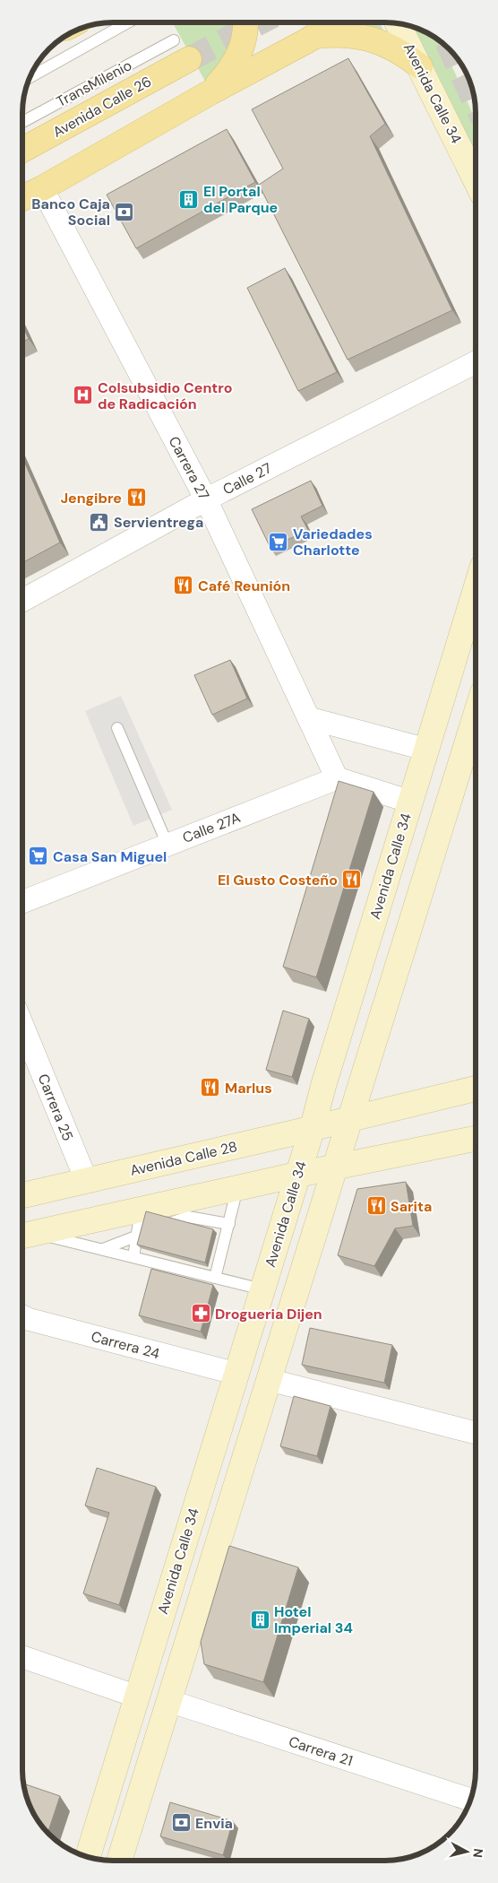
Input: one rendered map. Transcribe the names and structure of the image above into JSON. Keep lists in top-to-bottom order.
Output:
{
  "streets": {
    "main road": ["Avenida Calle 34", "Avenida Calle 26", "Avenida Calle 28"],
    "street": [
      "Carrera 27",
      "Calle 27",
      "Calle 27A",
      "Carrera 25",
      "Carrera 24",
      "Carrera 21"
    ],
    "lane": ["TransMilenio"]
  },
  "crossings": [
    ["Avenida Calle 34", "Avenida Calle 28"],
    ["Avenida Calle 34", "Carrera 24"],
    ["Carrera 27", "Calle 27"],
    ["Carrera 27", "Calle 27A"],
    ["Carrera 25", "Avenida Calle 28"]
  ],
  "places": {
    "building": ["El Portal del Parque", "Hotel Imperial 34"],
    "bank": ["Banco Caja Social", "Envia"],
    "hospital": ["Colsubsidio Centro de Radicación"],
    "restaurant": [
      "Jengibre",
      "Café Reunión",
      "El Gusto Costeño",
      "Marlus",
      "Sarita"
    ],
    "public building": ["Servientrega"],
    "supermarket": ["Variedades Charlotte", "Casa San Miguel"],
    "pharmacy": ["Drogueria Dijen"]
  },
  "north": "right"
}
